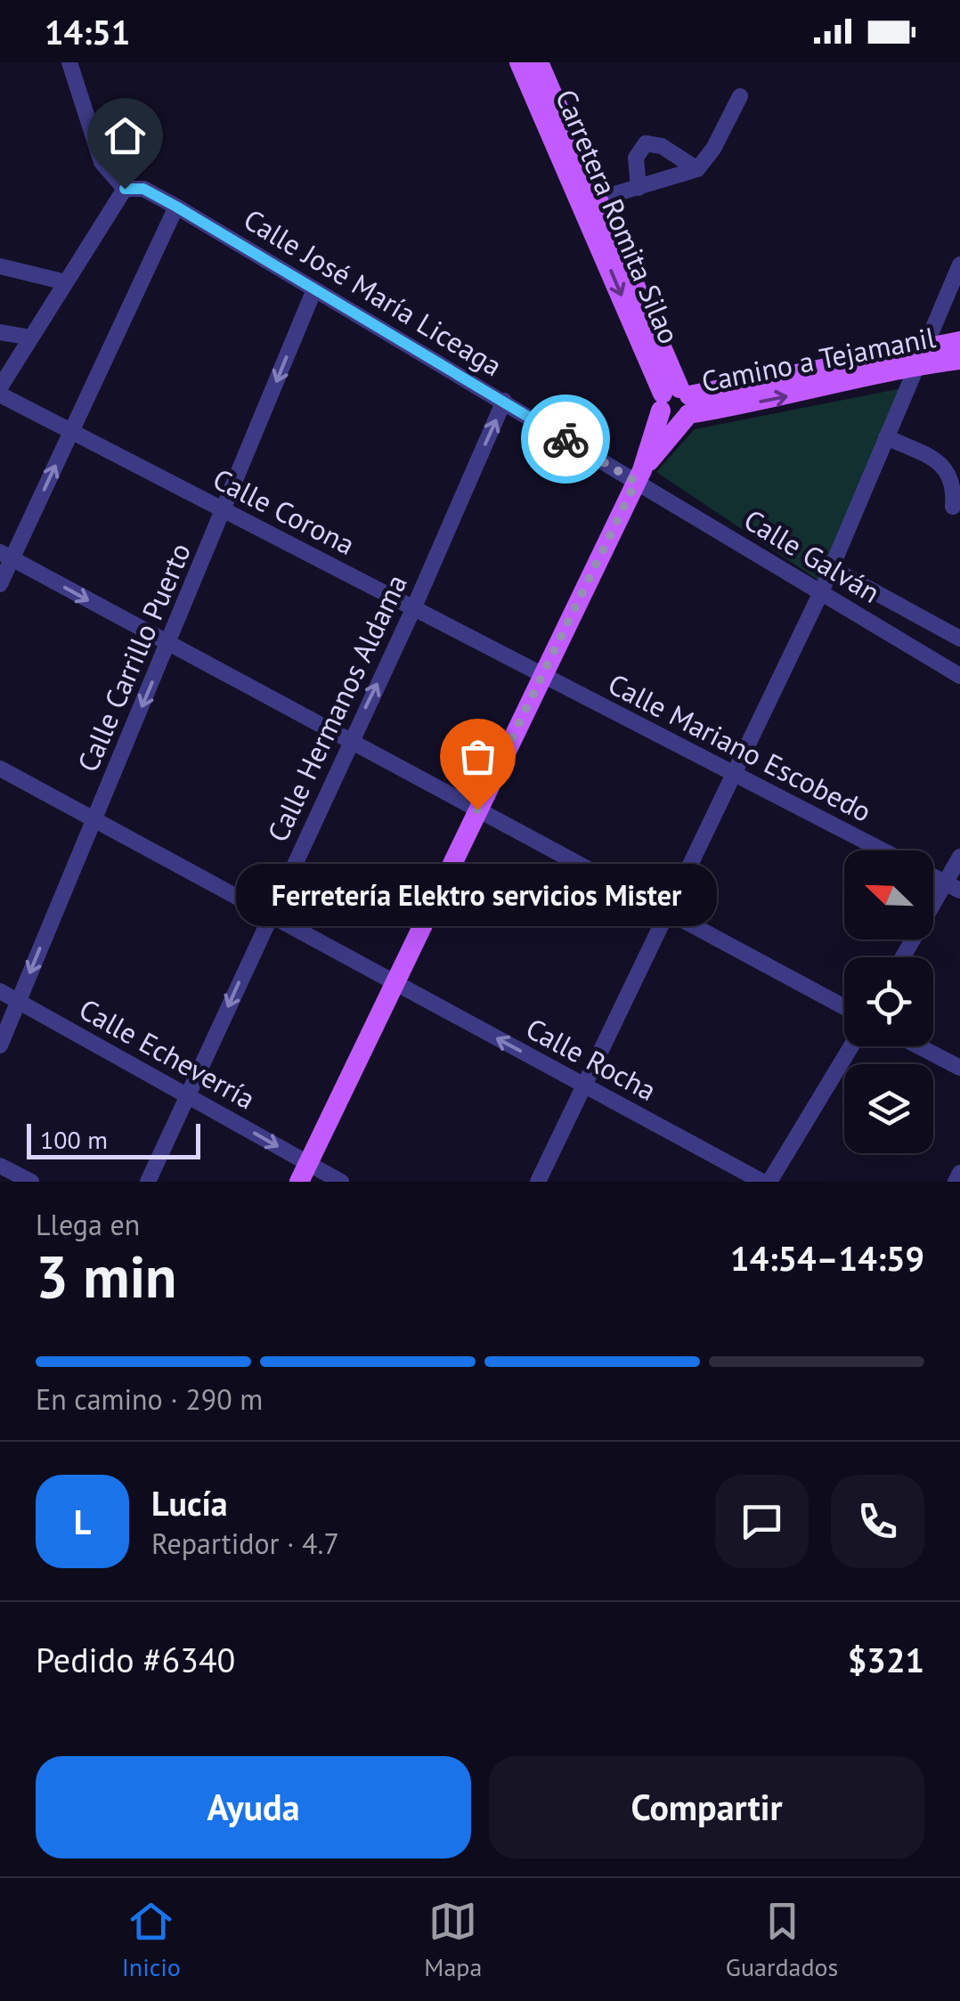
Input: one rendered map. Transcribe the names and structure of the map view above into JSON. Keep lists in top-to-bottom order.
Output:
{
  "streets": {
    "main road": ["Carretera Romita Silao", "Camino a Tejamanil"],
    "street": [
      "Calle José María Liceaga",
      "Calle Corona",
      "Calle Galván",
      "Calle Carrillo Puerto",
      "Calle Hermanos Aldama",
      "Calle Mariano Escobedo",
      "Calle Echeverría",
      "Calle Rocha"
    ]
  },
  "crossings": [
    ["Carretera Romita Silao", "Camino a Tejamanil"],
    ["Calle José María Liceaga", "Calle Galván"],
    ["Calle José María Liceaga", "Calle Carrillo Puerto"],
    ["Calle José María Liceaga", "Calle Hermanos Aldama"],
    ["Calle Corona", "Calle Carrillo Puerto"],
    ["Calle Corona", "Calle Hermanos Aldama"],
    ["Calle Corona", "Calle Mariano Escobedo"],
    ["Calle Carrillo Puerto", "Calle Echeverría"],
    ["Calle Carrillo Puerto", "Calle Rocha"],
    ["Calle Hermanos Aldama", "Calle Echeverría"],
    ["Calle Hermanos Aldama", "Calle Rocha"]
  ],
  "one_way": ["Calle Carrillo Puerto", "Calle Echeverría"],
  "places": ["Ferretería Elektro servicios Mister"],
  "scale_bar": "100 m",
  "north": "top left",
  "page": {
    "status": "14:51",
    "bubble": "Ferretería Elektro servicios Mister",
    "scale": "100 m",
    "heading": ["3 min", "Llega en", "14:54–14:59"],
    "panel": [
      "Lucía",
      "Repartidor · 4.7",
      "Pedido #6340",
      "$321"
    ],
    "bar": "En camino · 290 m",
    "round": "L",
    "buttons": ["Ayuda", "Compartir"],
    "tabs": ["Inicio", "Mapa", "Guardados"]
  }
}
